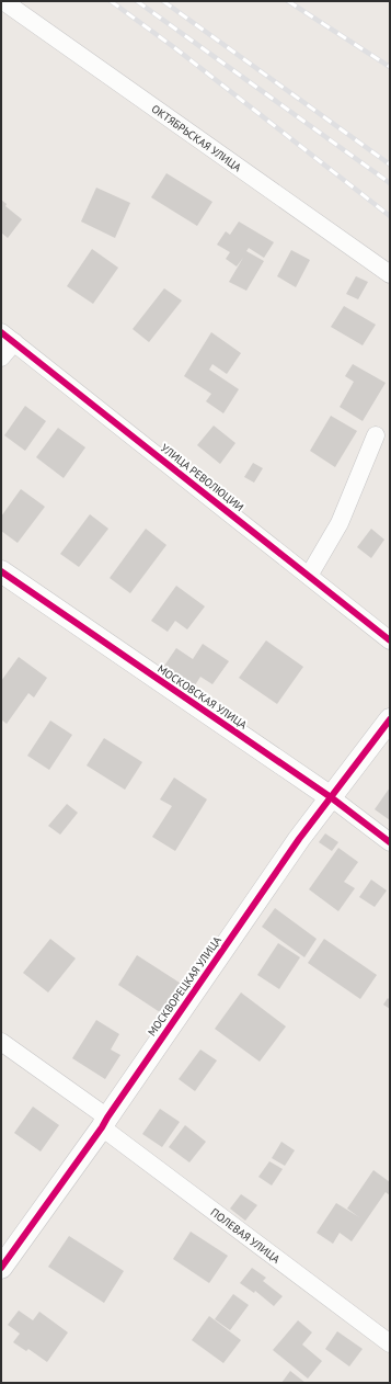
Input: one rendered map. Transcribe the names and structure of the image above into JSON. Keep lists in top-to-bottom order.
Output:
{
  "streets": {
    "street": [
      "ОКТЯБРЬСКАЯ УЛИЦА",
      "УЛИЦА РЕВОЛЮЦИИ",
      "МОСКОВСКАЯ УЛИЦА",
      "МОСКВОРЕЦКАЯ УЛИЦА",
      "ПОЛЕВАЯ УЛИЦА"
    ]
  },
  "crossings": [
    ["МОСКОВСКАЯ УЛИЦА", "МОСКВОРЕЦКАЯ УЛИЦА"],
    ["МОСКВОРЕЦКАЯ УЛИЦА", "ПОЛЕВАЯ УЛИЦА"]
  ]
}
